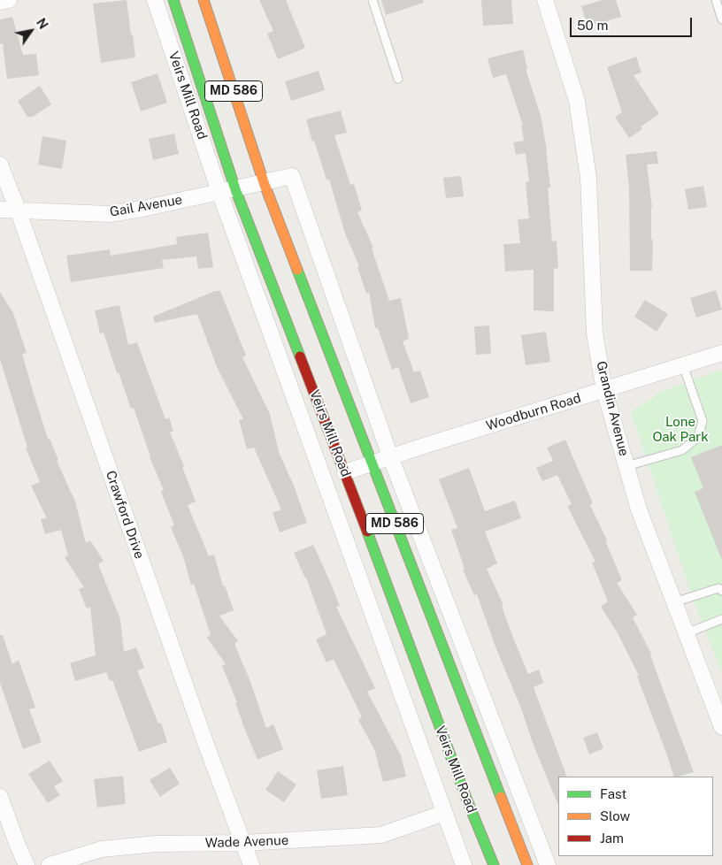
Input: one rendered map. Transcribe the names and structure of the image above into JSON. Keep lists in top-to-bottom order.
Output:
{
  "streets": {
    "main road": ["MD 586", "Veirs Mill Road"],
    "street": [
      "Gail Avenue",
      "Grandin Avenue",
      "Woodburn Road",
      "Crawford Drive",
      "Wade Avenue"
    ]
  },
  "crossings": [
    ["Veirs Mill Road", "Gail Avenue"],
    ["Veirs Mill Road", "Woodburn Road"],
    ["Veirs Mill Road", "Wade Avenue"],
    ["Gail Avenue", "Crawford Drive"],
    ["Grandin Avenue", "Woodburn Road"],
    ["Crawford Drive", "Wade Avenue"]
  ],
  "parks": ["Lone Oak Park"],
  "legend": ["Fast", "Slow", "Jam"],
  "scale_bar": "50 m",
  "north": "top right"
}
